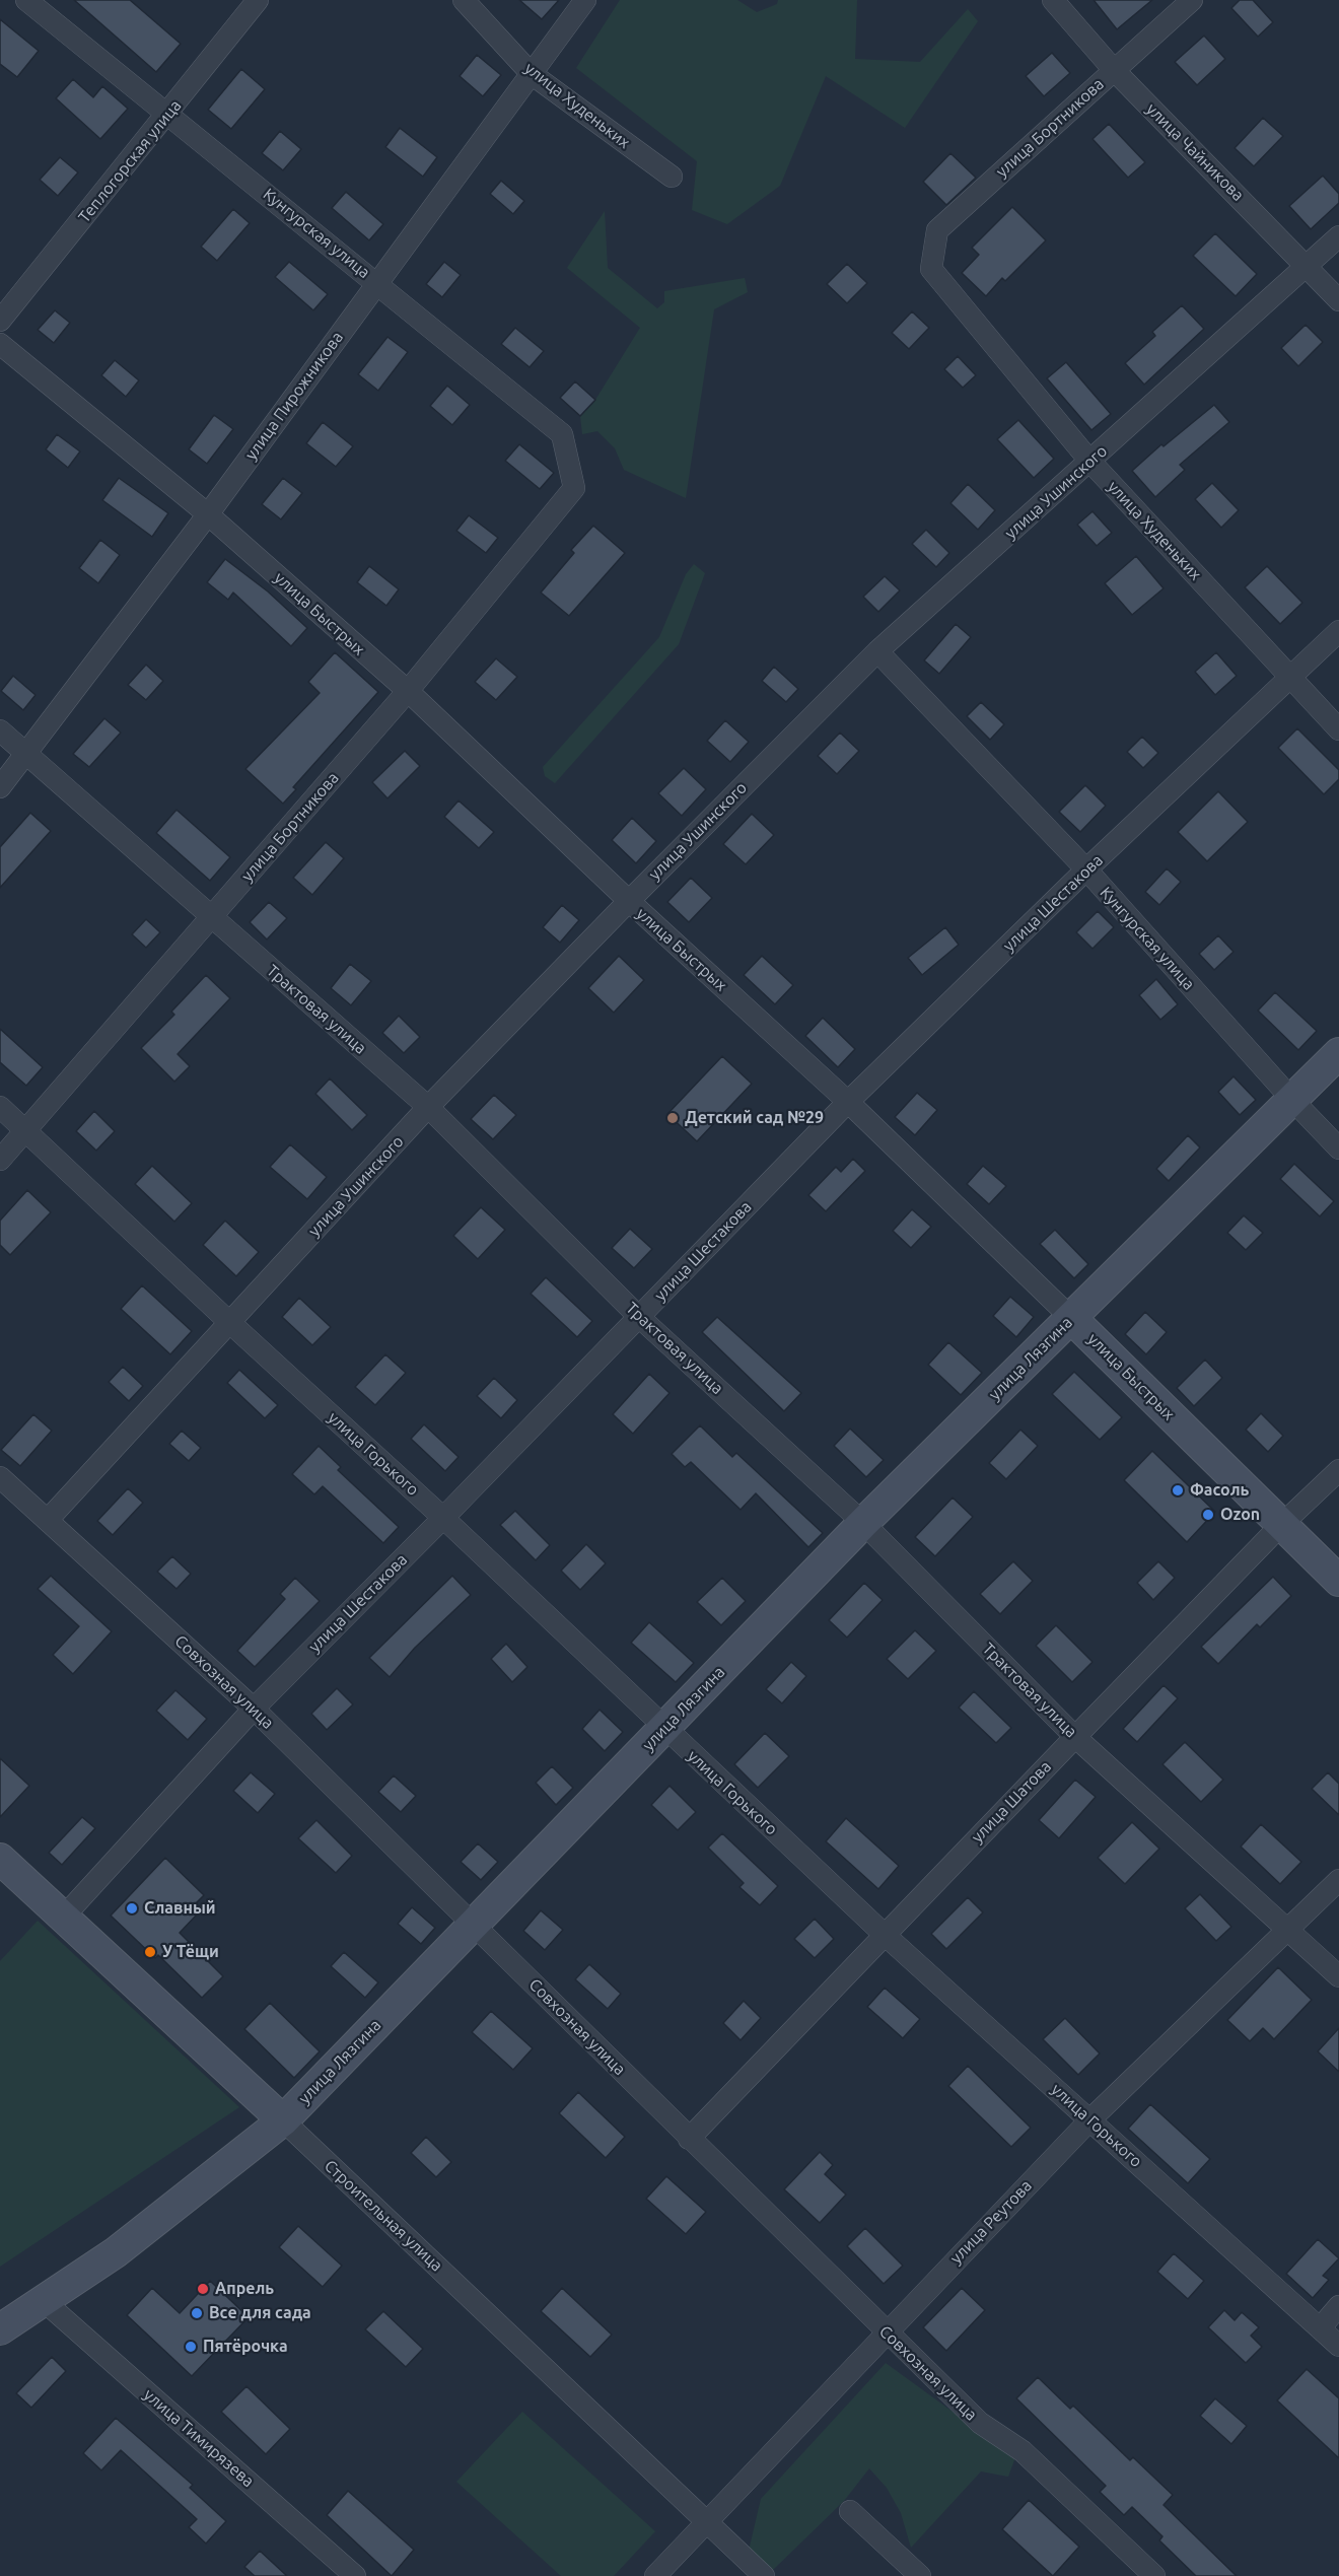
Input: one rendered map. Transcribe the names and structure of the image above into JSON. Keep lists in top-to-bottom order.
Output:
{
  "streets": {
    "main road": ["улица Быстрых", "улица Лязгина", "Строительная улица"],
    "street": [
      "улица Худеньких",
      "улица Бортникова",
      "улица Чайникова",
      "Теплогорская улица",
      "Кунгурская улица",
      "улица Пирожникова",
      "улица Ушинского",
      "улица Шестакова",
      "Трактовая улица",
      "улица Горького",
      "Совхозная улица",
      "улица Шатова",
      "улица Реутова",
      "улица Тимирязева"
    ]
  },
  "crossings": [
    ["улица Худеньких", "улица Бортникова"],
    ["улица Худеньких", "улица Пирожникова"],
    ["улица Худеньких", "улица Ушинского"],
    ["улица Худеньких", "улица Шестакова"],
    ["улица Бортникова", "улица Чайникова"],
    ["улица Бортникова", "Кунгурская улица"],
    ["улица Бортникова", "улица Быстрых"],
    ["улица Бортникова", "Трактовая улица"],
    ["улица Бортникова", "улица Горького"],
    ["улица Чайникова", "улица Ушинского"],
    ["Теплогорская улица", "Кунгурская улица"],
    ["Кунгурская улица", "улица Пирожникова"],
    ["Кунгурская улица", "улица Ушинского"],
    ["Кунгурская улица", "улица Шестакова"],
    ["Кунгурская улица", "улица Лязгина"],
    ["улица Пирожникова", "улица Быстрых"],
    ["улица Пирожникова", "Трактовая улица"],
    ["улица Ушинского", "улица Быстрых"],
    ["улица Ушинского", "Трактовая улица"],
    ["улица Ушинского", "улица Горького"],
    ["улица Ушинского", "Совхозная улица"],
    ["улица Быстрых", "улица Шестакова"],
    ["улица Быстрых", "улица Лязгина"],
    ["улица Быстрых", "улица Шатова"],
    ["улица Шестакова", "Трактовая улица"],
    ["улица Шестакова", "улица Горького"],
    ["улица Шестакова", "Совхозная улица"],
    ["улица Шестакова", "Строительная улица"],
    ["Трактовая улица", "улица Лязгина"],
    ["Трактовая улица", "улица Шатова"],
    ["Трактовая улица", "улица Реутова"],
    ["улица Лязгина", "улица Горького"],
    ["улица Лязгина", "Совхозная улица"],
    ["улица Лязгина", "Строительная улица"],
    ["улица Лязгина", "улица Тимирязева"],
    ["улица Горького", "улица Шатова"],
    ["улица Горького", "улица Реутова"],
    ["Совхозная улица", "улица Шатова"],
    ["Совхозная улица", "улица Реутова"],
    ["Строительная улица", "улица Реутова"]
  ],
  "places": [
    "Детский сад №29",
    "Фасоль",
    "Ozon",
    "Славный",
    "У Тёщи",
    "Апрель",
    "Все для сада",
    "Пятёрочка"
  ]
}
